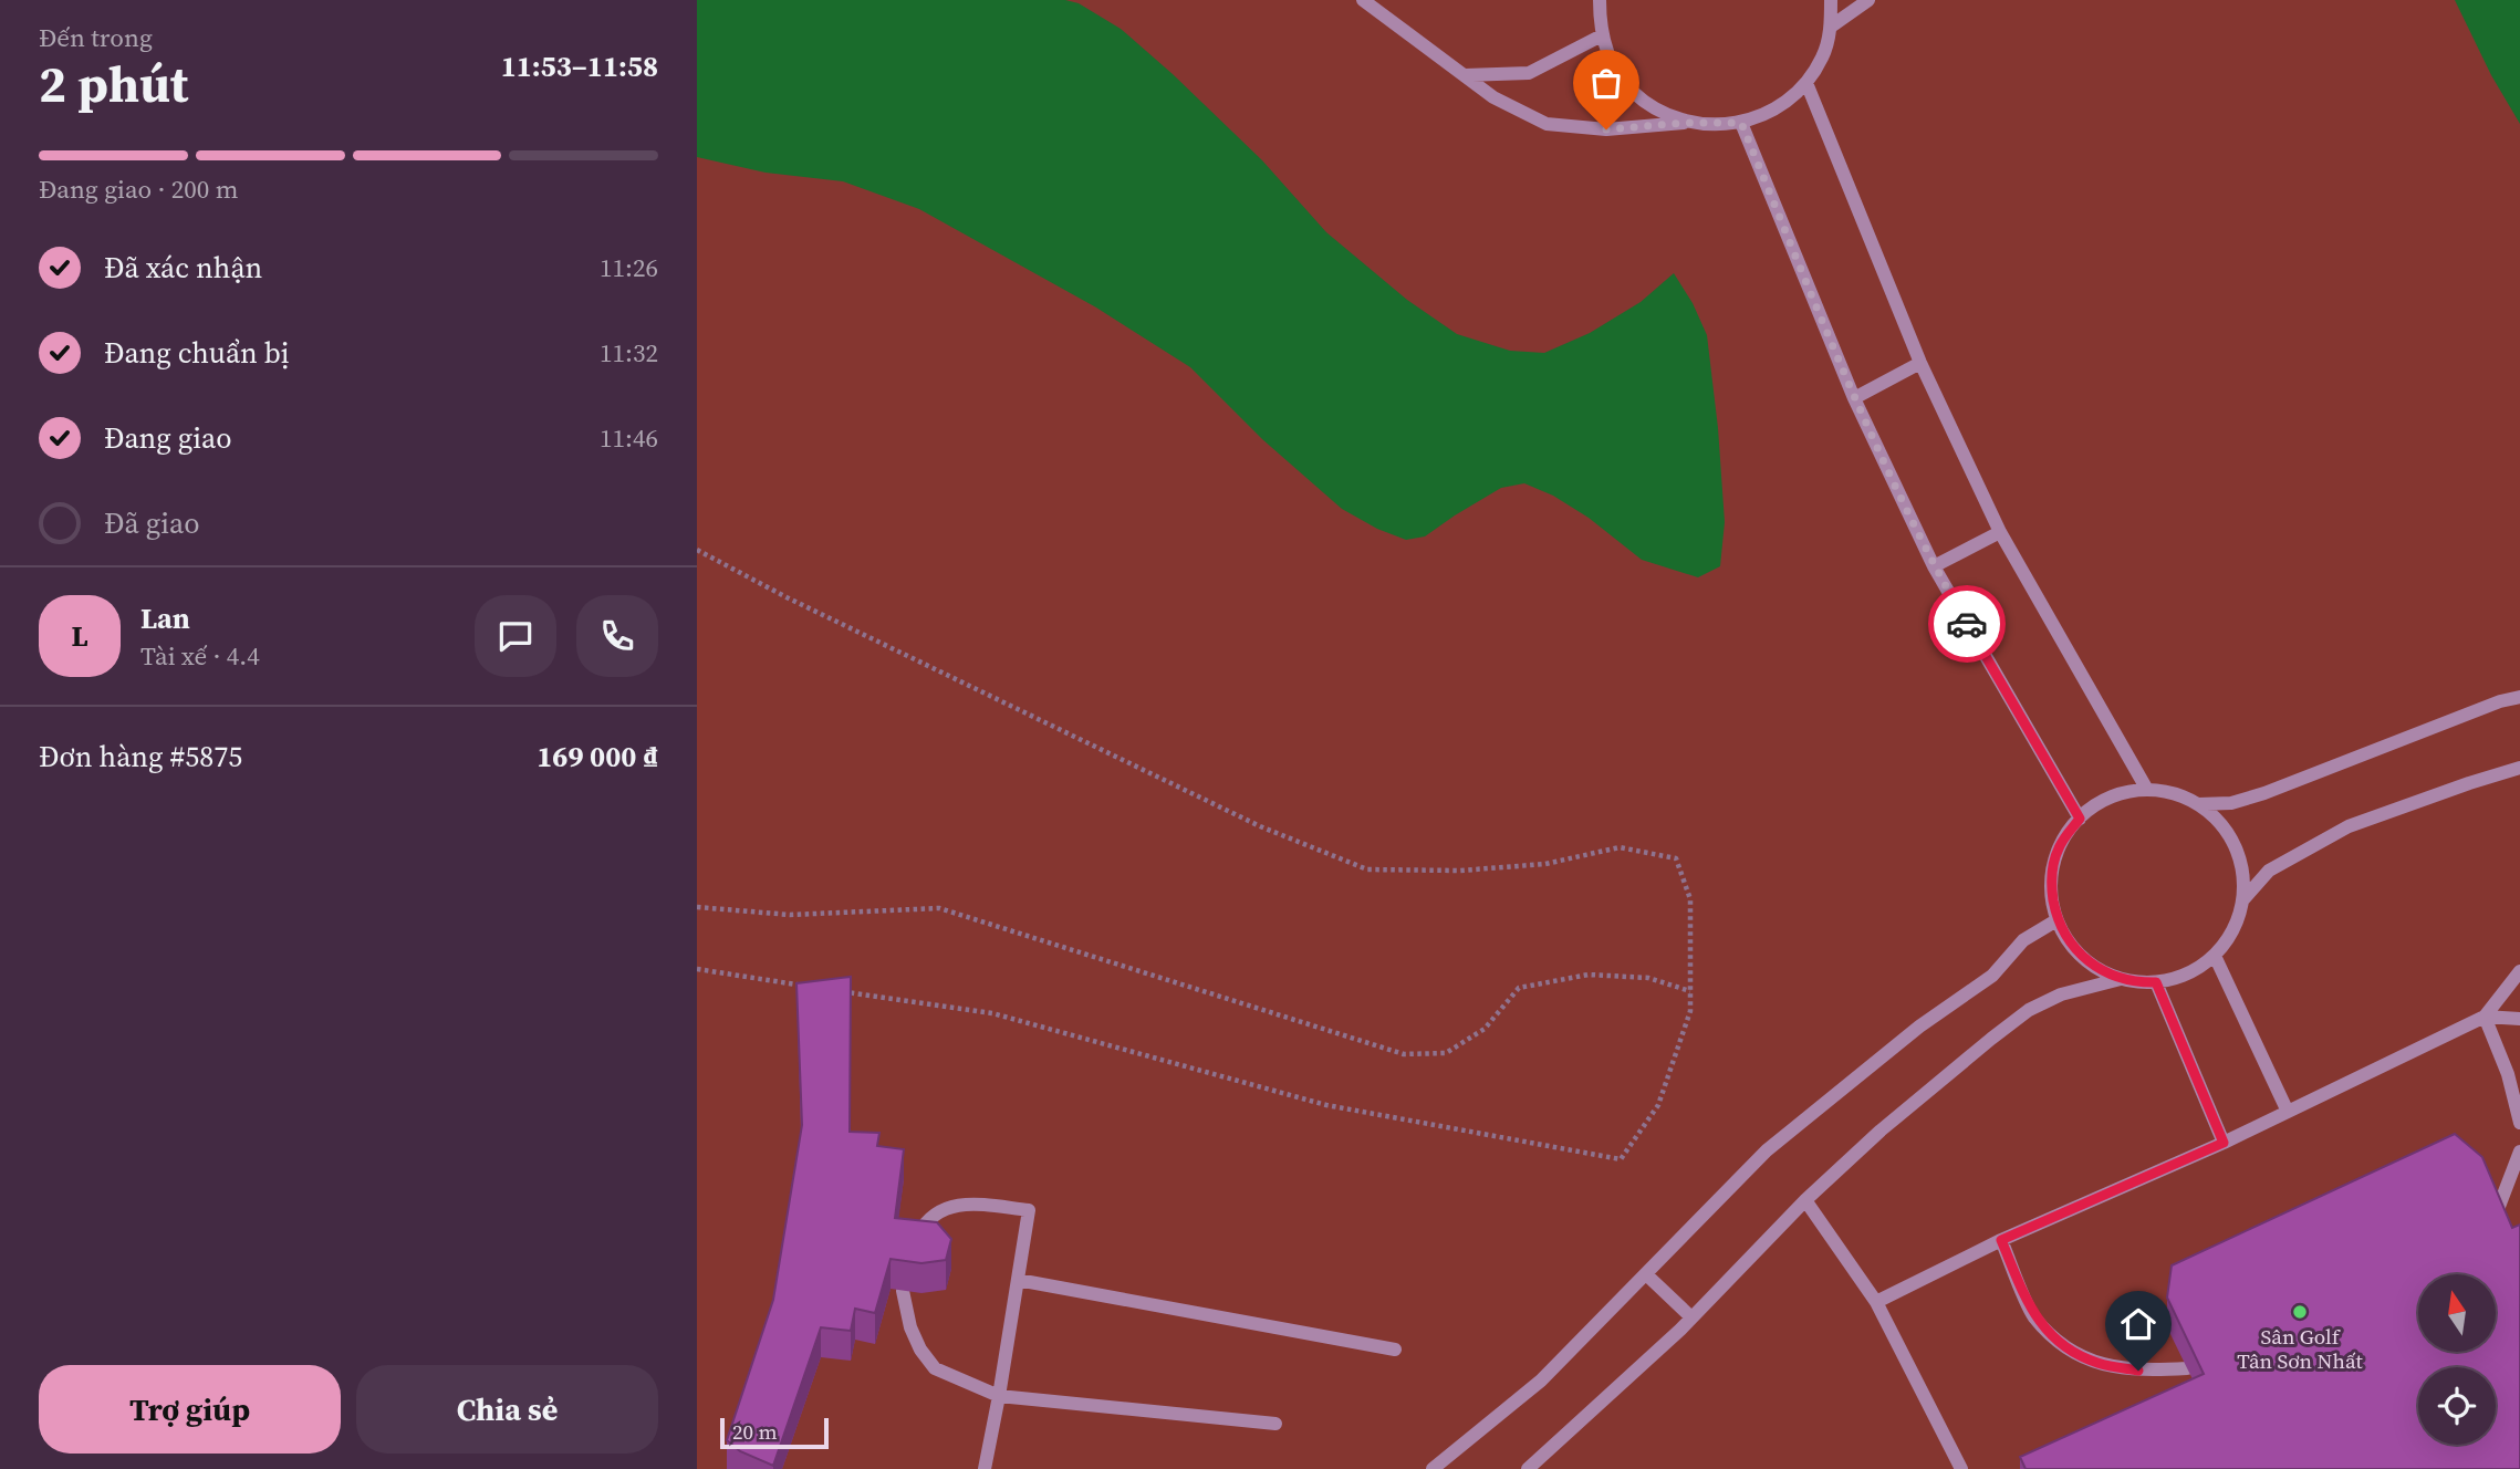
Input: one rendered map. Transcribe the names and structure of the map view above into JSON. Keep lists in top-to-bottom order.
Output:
{
  "places": ["Sân Golf Tân Sơn Nhất"],
  "scale_bar": "20 m",
  "north": "top",
  "page": {
    "heading": ["2 phút", "Đến trong", "11:53–11:58"],
    "panel": [
      "Lan",
      "Tài xế · 4.4",
      "Đơn hàng #5875",
      "169 000 ₫"
    ],
    "bar": "Đang giao · 200 m",
    "list": [
      ["Đã xác nhận", "11:26"],
      ["Đang chuẩn bị", "11:32"],
      ["Đang giao", "11:46"],
      "Đã giao"
    ],
    "round": "L",
    "buttons": ["Trợ giúp", "Chia sẻ"],
    "scale": "20 m"
  }
}
